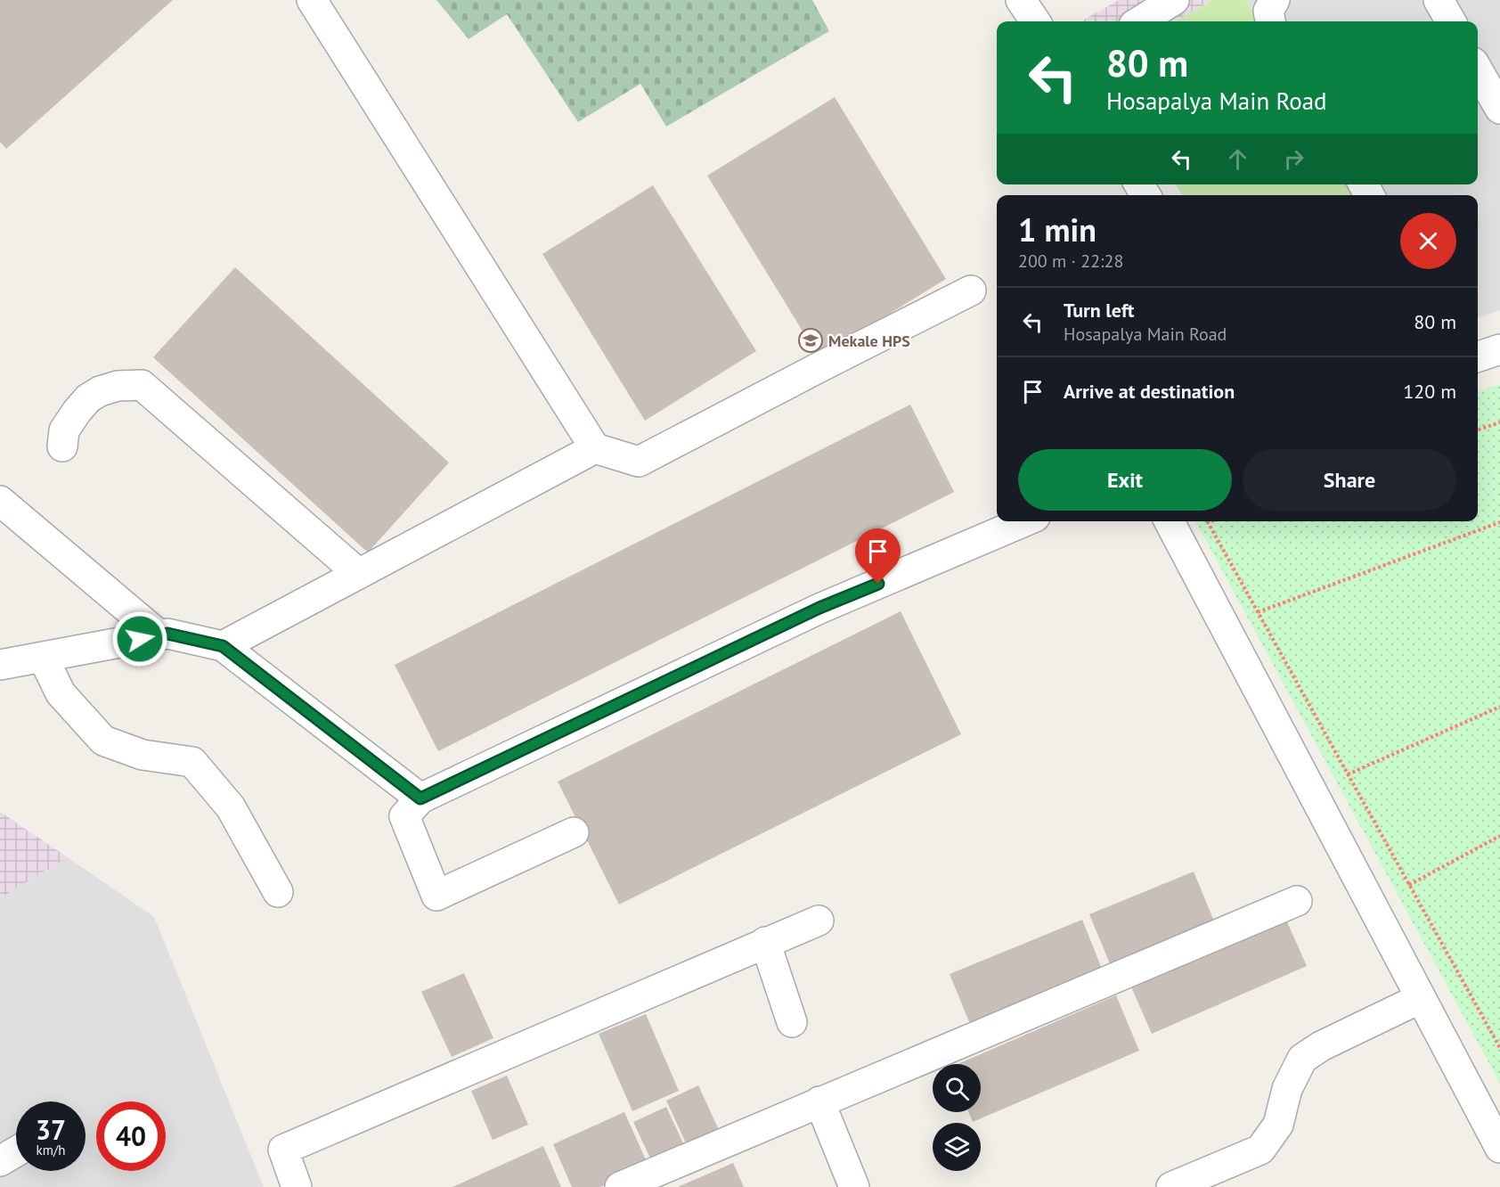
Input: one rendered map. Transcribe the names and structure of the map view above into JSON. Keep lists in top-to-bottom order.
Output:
{
  "places": {
    "school or university": ["Mekale HPS"]
  },
  "page": {
    "turn": ["80 m", "Hosapalya Main Road"],
    "heading": ["1 min", "200 m · 22:28"],
    "list": [
      {
        "name": "Turn left",
        "note": "Hosapalya Main Road",
        "value": "80 m"
      },
      {
        "name": "Arrive at destination",
        "value": "120 m"
      }
    ],
    "buttons": ["Exit", "Share"],
    "speed": "37 km/h",
    "limit": "40"
  }
}
